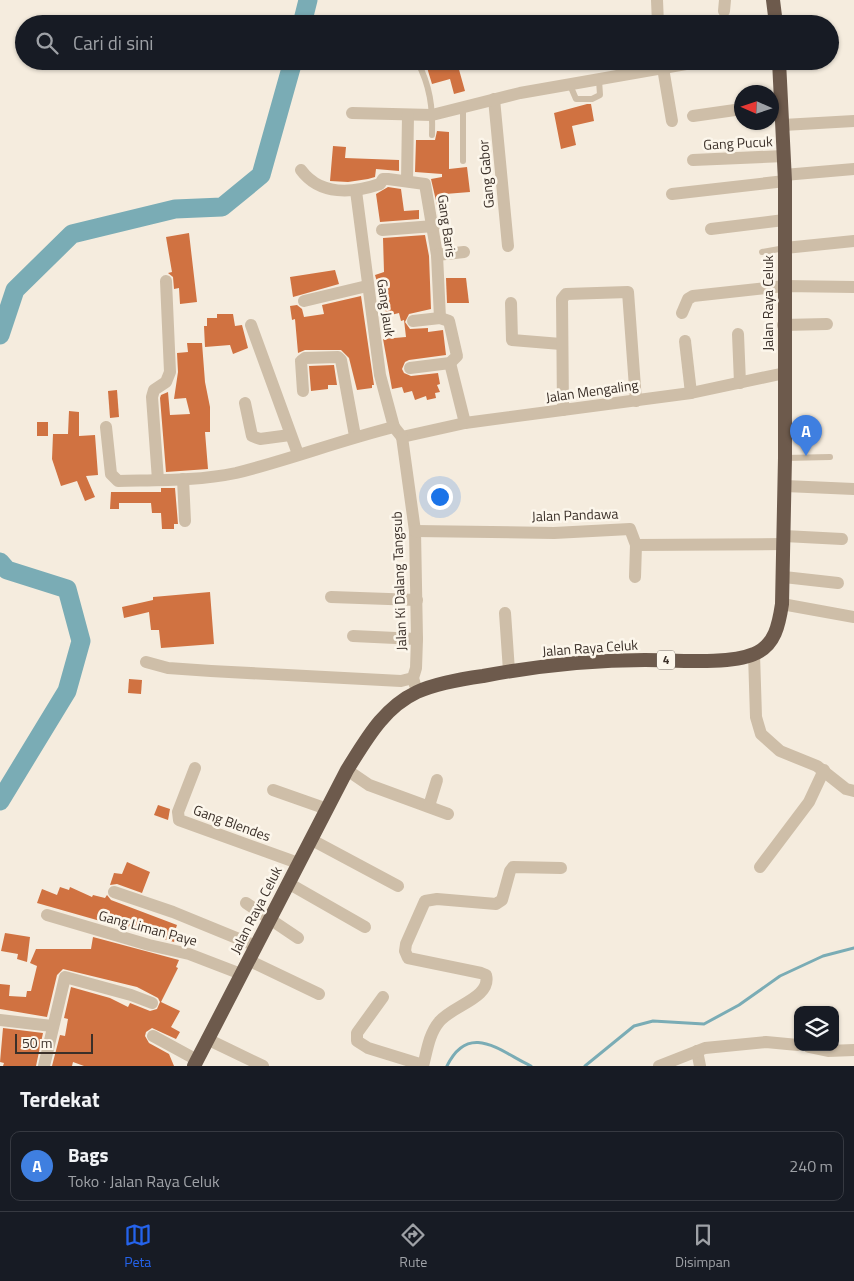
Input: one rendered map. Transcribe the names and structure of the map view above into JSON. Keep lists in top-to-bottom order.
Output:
{
  "streets": {
    "highway": ["Jalan Raya Celuk", "4"],
    "street": [
      "Gang Pucuk",
      "Gang Gabor",
      "Gang Baris",
      "Gang Jauk",
      "Jalan Mengaling",
      "Jalan Pandawa",
      "Jalan Ki Dalang Tangsub",
      "Gang Blendes",
      "Gang Liman Paye"
    ]
  },
  "crossings": [
    ["Gang Pucuk", "Jalan Raya Celuk"],
    ["Gang Baris", "Gang Jauk"],
    ["Jalan Raya Celuk", "Jalan Mengaling"],
    ["Jalan Raya Celuk", "Jalan Ki Dalang Tangsub"],
    ["Jalan Raya Celuk", "Gang Blendes"],
    ["Jalan Raya Celuk", "Gang Liman Paye"],
    ["Gang Jauk", "Jalan Mengaling"],
    ["Gang Jauk", "Jalan Ki Dalang Tangsub"],
    ["Jalan Mengaling", "Jalan Ki Dalang Tangsub"],
    ["Jalan Pandawa", "Jalan Ki Dalang Tangsub"]
  ],
  "scale_bar": "50 m",
  "north": "left",
  "page": {
    "search": "Cari di sini",
    "pins": "A",
    "scale": "50 m",
    "heading": "Terdekat",
    "list": [
      {
        "mark": "A",
        "name": "Bags",
        "note": "Toko · Jalan Raya Celuk",
        "value": "240 m"
      }
    ],
    "nav": ["Peta", "Rute", "Disimpan"]
  }
}
